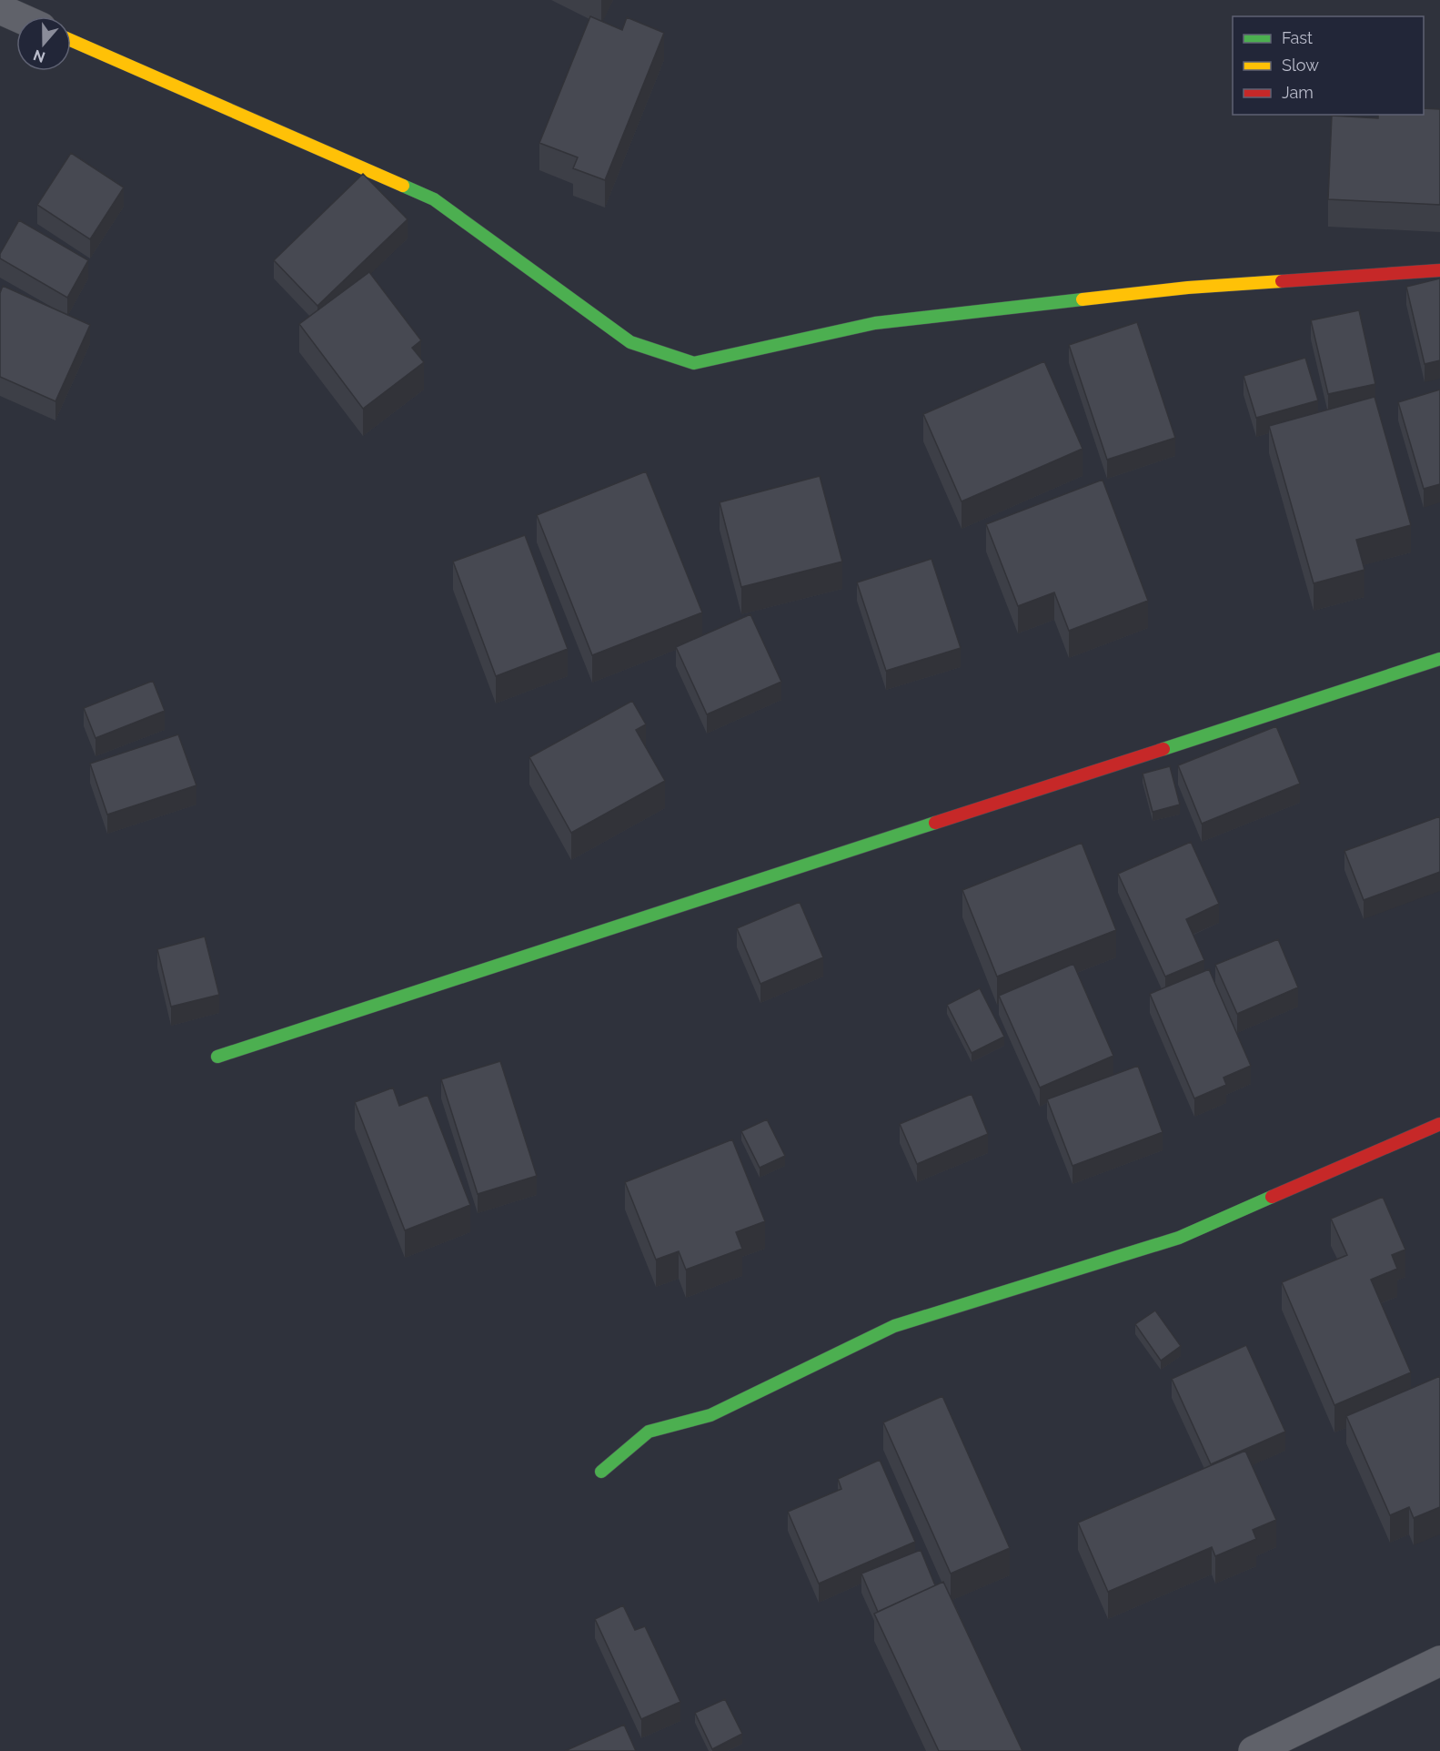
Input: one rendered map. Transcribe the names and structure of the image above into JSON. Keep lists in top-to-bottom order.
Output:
{
  "legend": ["Fast", "Slow", "Jam"],
  "north": "bottom"
}
